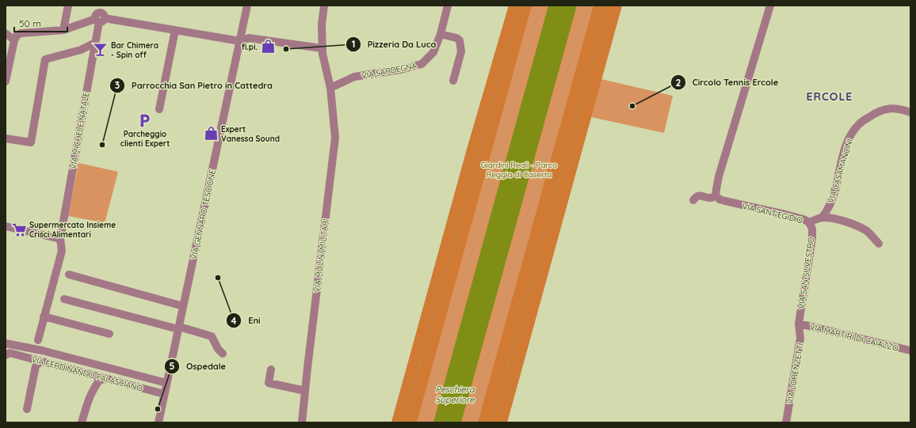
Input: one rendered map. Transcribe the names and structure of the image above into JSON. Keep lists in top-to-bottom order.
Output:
{
  "streets": {
    "street": [
      "VIA SARDEGNA",
      "VIA MICHELE NATALE",
      "VIA CASAMANCINI",
      "VIA SANT'EGIDIO",
      "VIA GENNARO TESCIONE",
      "VIA MULINI MILITARI",
      "VIA SAN SILVESTRO",
      "VIA MARTIRI DI CAIAZZO",
      "VIA FERDINANDO PALASCIANO",
      "VIA LORENZETTI"
    ]
  },
  "crossings": [
    ["VIA SARDEGNA", "VIA MULINI MILITARI"],
    ["VIA CASAMANCINI", "VIA SANT'EGIDIO"],
    ["VIA SANT'EGIDIO", "VIA SAN SILVESTRO"],
    ["VIA GENNARO TESCIONE", "VIA FERDINANDO PALASCIANO"],
    ["VIA SAN SILVESTRO", "VIA MARTIRI DI CAIAZZO"],
    ["VIA SAN SILVESTRO", "VIA LORENZETTI"],
    ["VIA MARTIRI DI CAIAZZO", "VIA LORENZETTI"]
  ],
  "districts": ["ERCOLE"],
  "water": ["Peschiera Superiore"],
  "parks": ["Giardini Reali - Parco Reggia di Caserta"],
  "places": {
    "shop": ["fi.pi.", "Expert Vanessa Sound"],
    "other": [
      "Pizzeria Da Luca",
      "Circolo Tennis Ercole",
      "Parrocchia San Pietro in Cattedra",
      "Eni",
      "Ospedale"
    ],
    "bar": ["Bar Chimera - Spin off"],
    "parking": ["Parcheggio clienti Expert"],
    "supermarket": ["Supermercato Insieme Crisci Alimentari"]
  },
  "scale_bar": "50 m"
}
